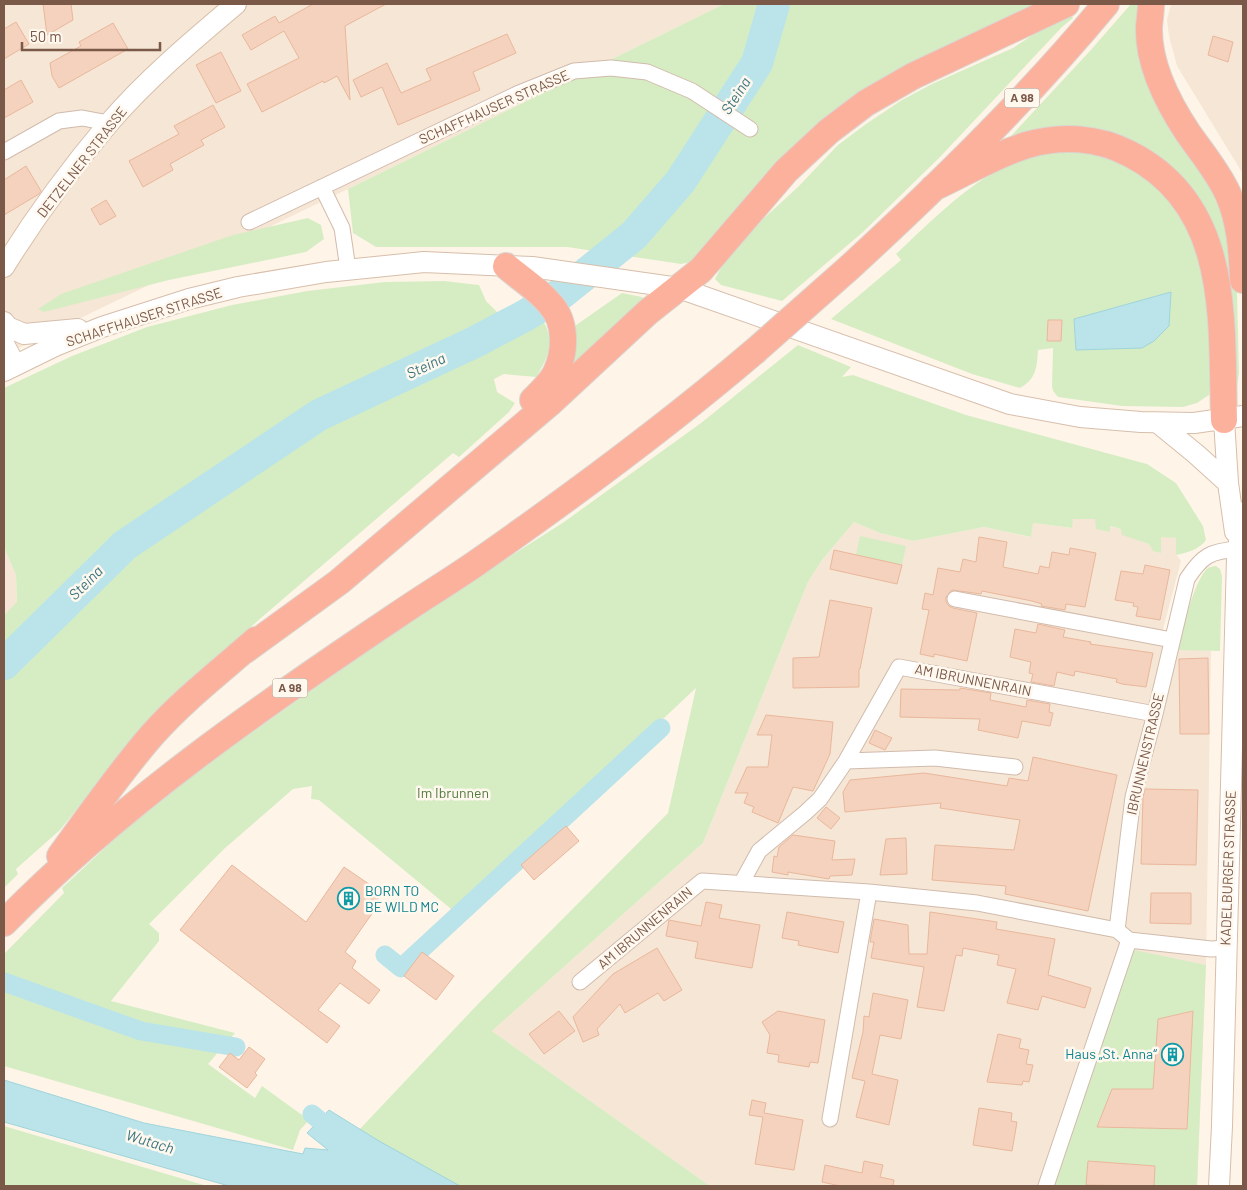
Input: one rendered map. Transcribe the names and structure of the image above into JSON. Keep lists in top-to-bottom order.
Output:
{
  "streets": {
    "highway": ["A 98"],
    "main road": ["SCHAFFHAUSER STRASSE", "DETZELNER STRASSE", "KADELBURGER STRASSE"],
    "street": ["AM IBRUNNENRAIN", "IBRUNNENSTRASSE"]
  },
  "crossings": [
    ["SCHAFFHAUSER STRASSE", "KADELBURGER STRASSE"],
    ["AM IBRUNNENRAIN", "IBRUNNENSTRASSE"],
    ["IBRUNNENSTRASSE", "KADELBURGER STRASSE"]
  ],
  "water": ["Steina", "Wutach"],
  "parks": ["Im Ibrunnen"],
  "places": {
    "building": ["BORN TO BE WILD MC", "Haus „St. Anna“"]
  },
  "scale_bar": "50 m"
}
